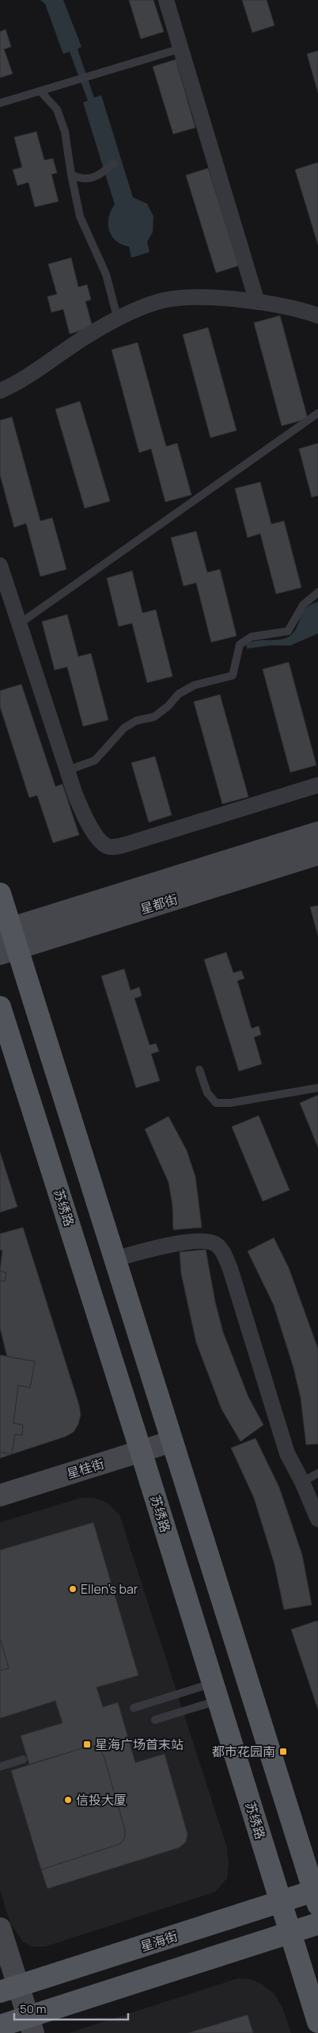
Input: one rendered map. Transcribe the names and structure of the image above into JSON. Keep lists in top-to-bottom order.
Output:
{
  "streets": {
    "main road": [
      "星都街",
      "苏绣路",
      "星桂街",
      "星海街"
    ]
  },
  "crossings": [
    ["苏绣路", "星桂街"],
    ["苏绣路", "星海街"]
  ],
  "places": {
    "other": ["Ellen's bar", "信投大厦"],
    "transit": ["星海广场首末站", "都市花园南"]
  },
  "scale_bar": "50 m"
}
